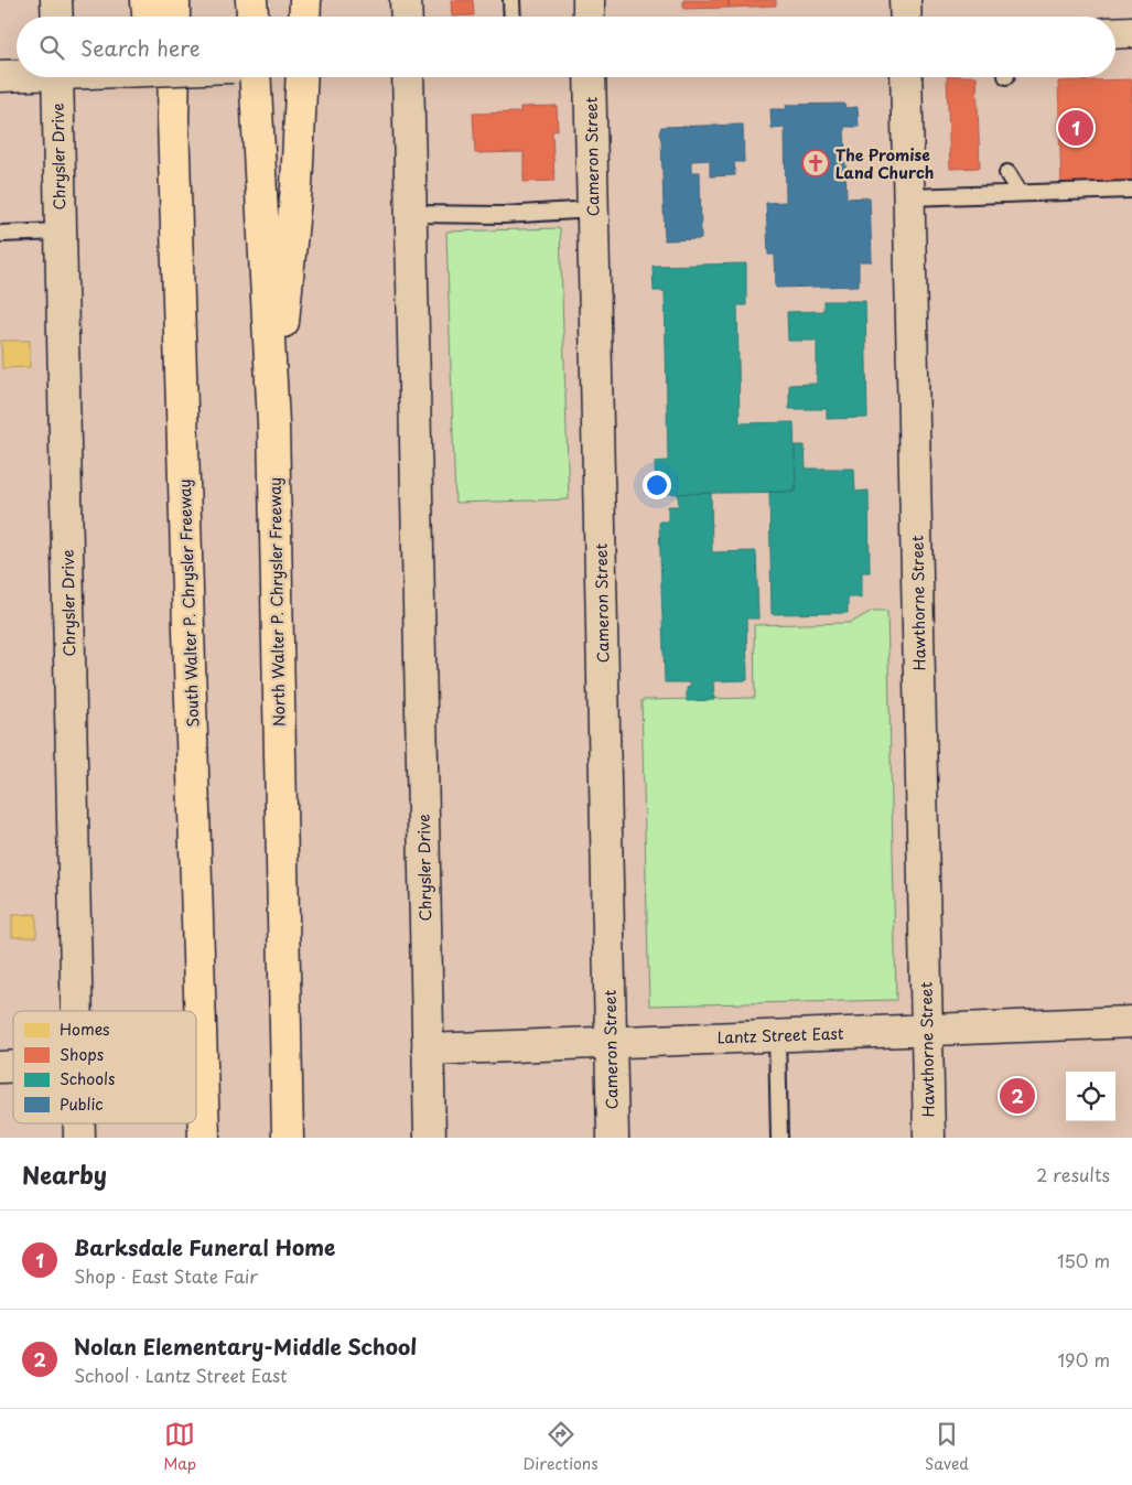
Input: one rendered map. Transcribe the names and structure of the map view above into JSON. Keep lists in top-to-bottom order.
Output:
{
  "streets": {
    "highway": ["North Walter P. Chrysler Freeway", "South Walter P. Chrysler Freeway"],
    "street": [
      "Chrysler Drive",
      "Cameron Street",
      "Hawthorne Street",
      "Lantz Street East"
    ]
  },
  "crossings": [
    ["Chrysler Drive", "Lantz Street East"],
    ["Cameron Street", "Lantz Street East"],
    ["Hawthorne Street", "Lantz Street East"]
  ],
  "places": {
    "church": ["The Promise Land Church"]
  },
  "legend": [
    "Homes",
    "Shops",
    "Schools",
    "Public"
  ],
  "page": {
    "search": "Search here",
    "pins": ["1", "2"],
    "heading": ["Nearby", "2 results"],
    "list": [
      {
        "mark": "1",
        "name": "Barksdale Funeral Home",
        "note": "Shop · East State Fair",
        "value": "150 m"
      },
      {
        "mark": "2",
        "name": "Nolan Elementary-Middle School",
        "note": "School · Lantz Street East",
        "value": "190 m"
      }
    ],
    "nav": ["Map", "Directions", "Saved"]
  }
}
